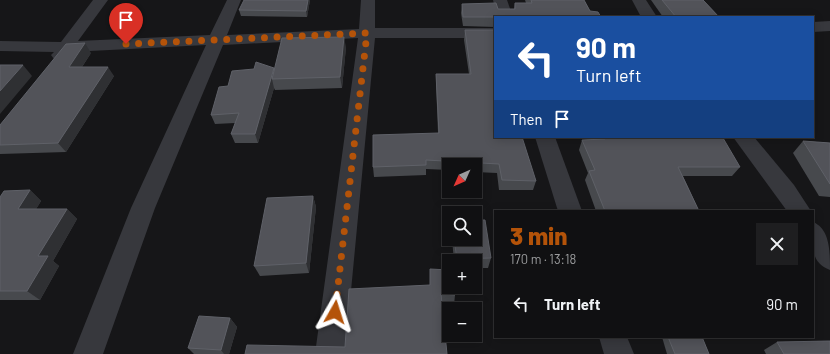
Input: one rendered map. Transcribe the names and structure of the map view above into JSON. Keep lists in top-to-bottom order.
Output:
{
  "north": "bottom left",
  "page": {
    "turn": ["90 m", "Turn left"],
    "then": "Then",
    "map_buttons": ["+", "−"],
    "heading": ["3 min", "170 m · 13:18"],
    "list": [
      {
        "name": "Turn left",
        "value": "90 m"
      }
    ]
  }
}
